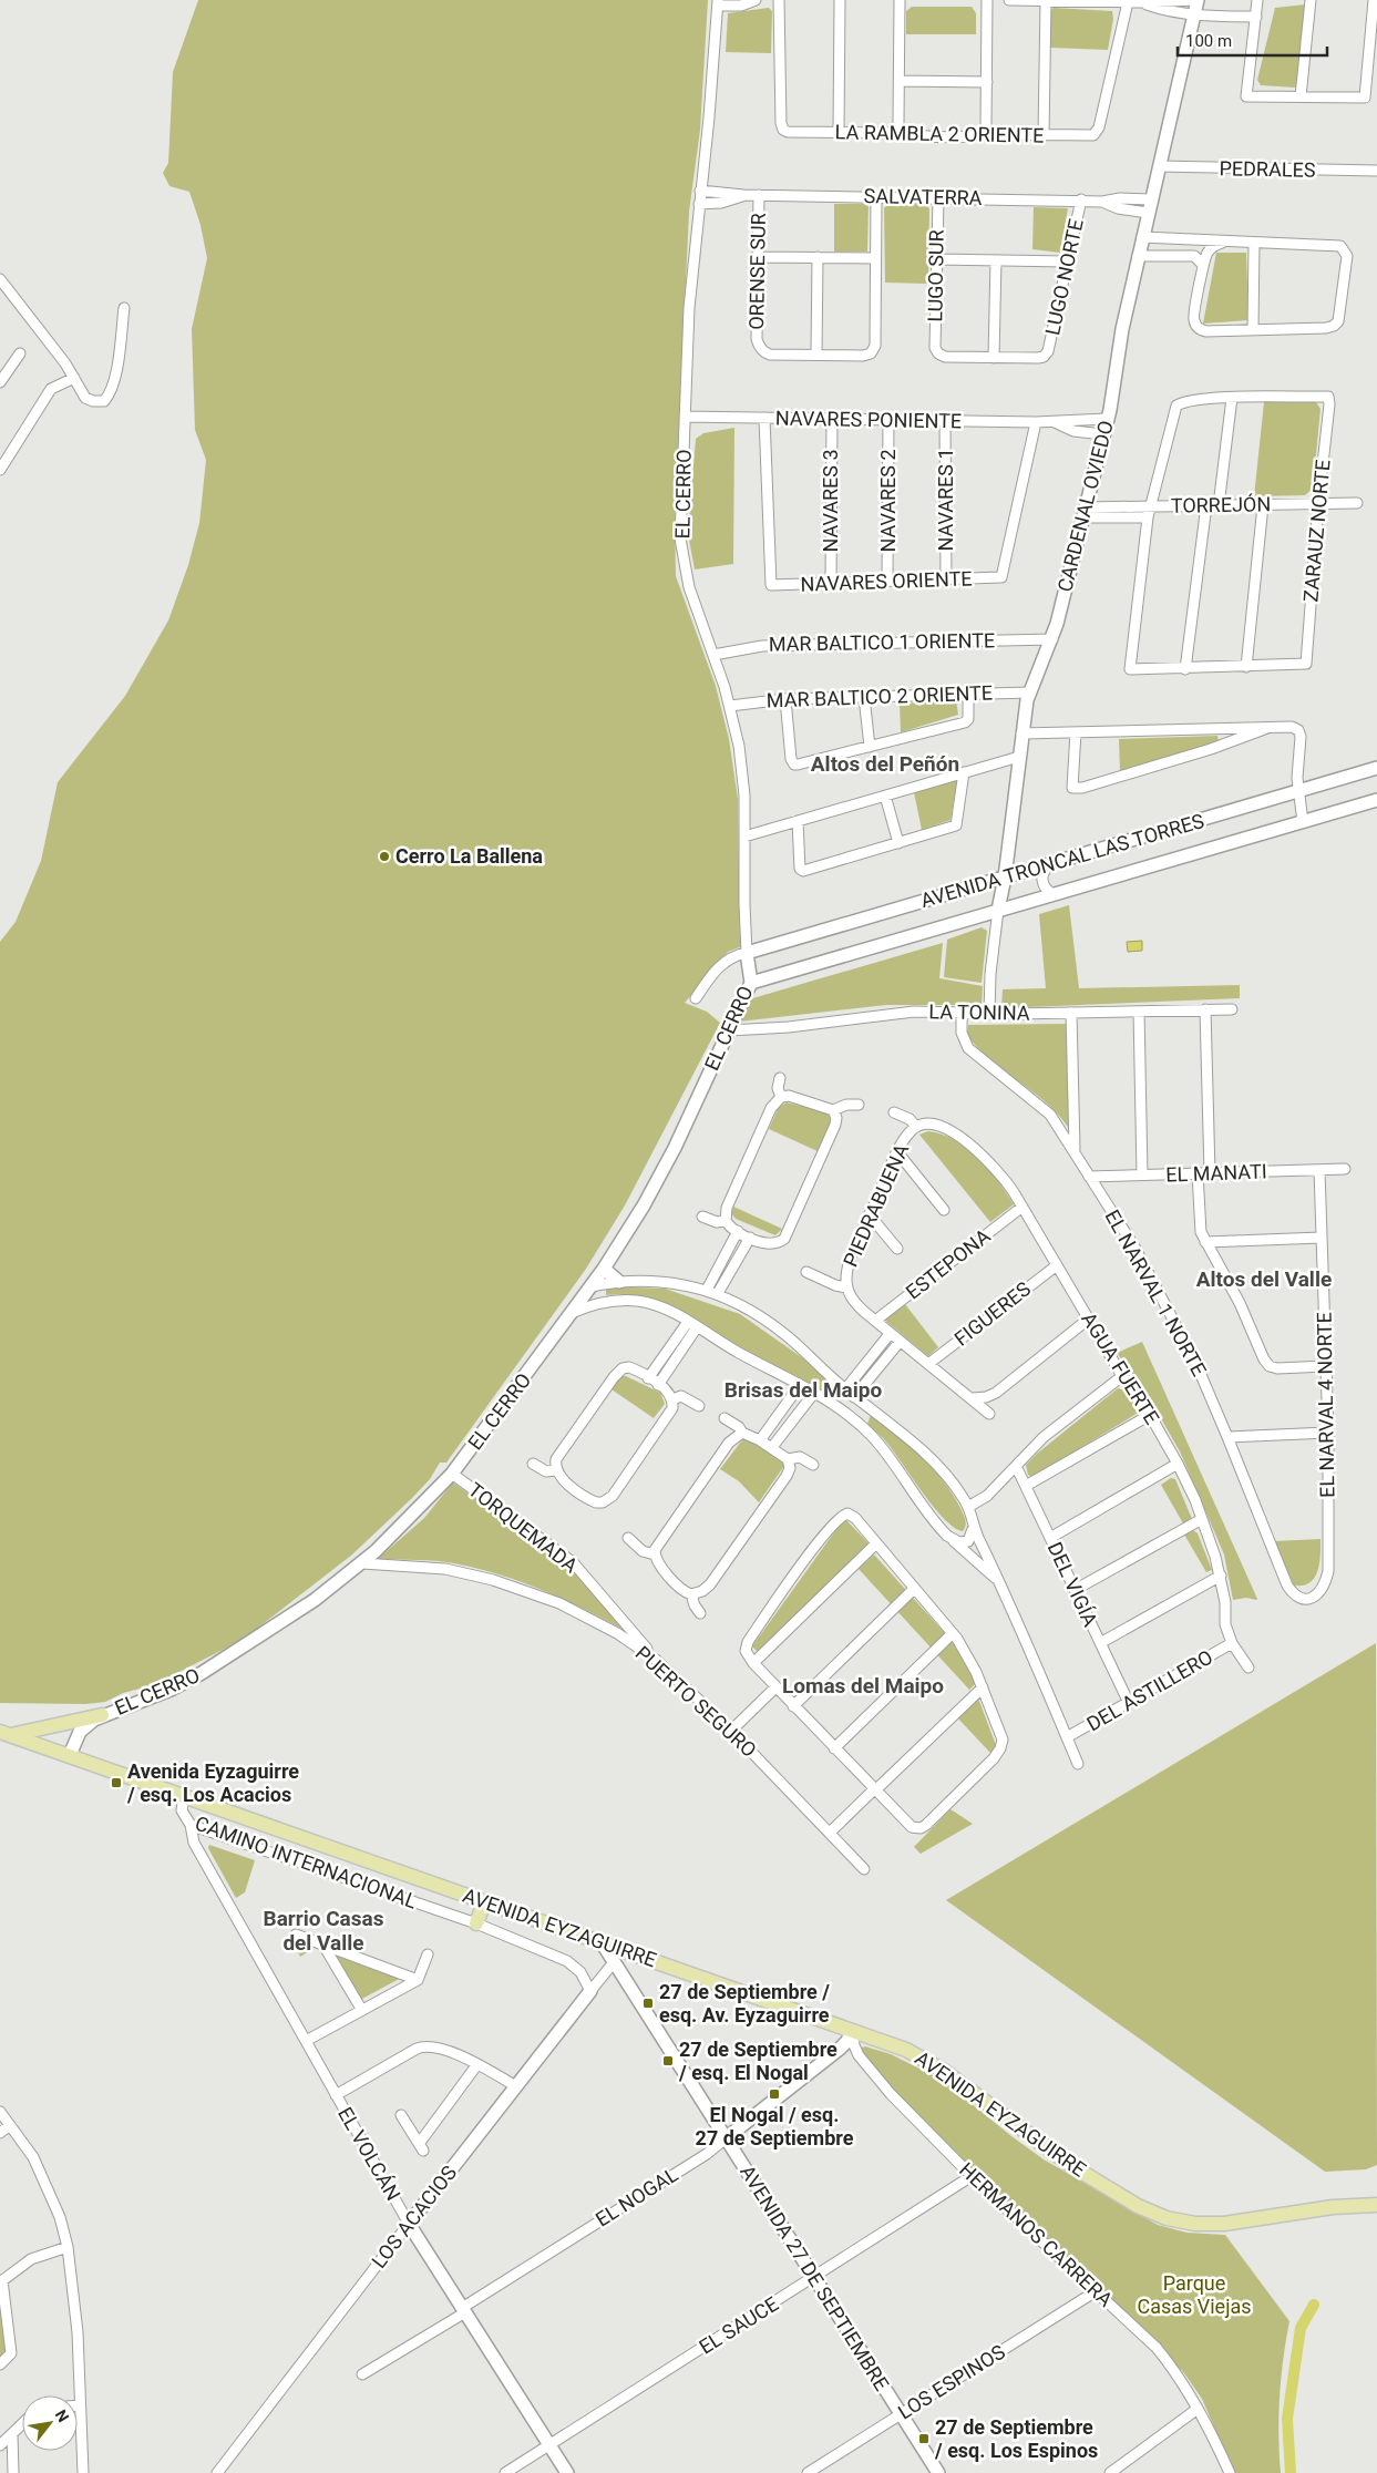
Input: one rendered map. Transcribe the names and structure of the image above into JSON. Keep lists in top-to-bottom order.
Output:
{
  "streets": {
    "main road": ["AVENIDA EYZAGUIRRE"],
    "street": [
      "LA RAMBLA 2 ORIENTE",
      "PEDRALES",
      "SALVATERRA",
      "ORENSE SUR",
      "LUGO SUR",
      "LUGO NORTE",
      "NAVARES PONIENTE",
      "EL CERRO",
      "NAVARES 1",
      "NAVARES 3",
      "NAVARES 2",
      "TORREJÓN",
      "CARDENAL OVIEDO",
      "ZARAUZ NORTE",
      "NAVARES ORIENTE",
      "MAR BALTICO 1 ORIENTE",
      "MAR BALTICO 2 ORIENTE",
      "AVENIDA TRONCAL LAS TORRES",
      "LA TONINA",
      "EL MANATI",
      "PIEDRABUENA",
      "ESTEPONA",
      "EL NARVAL 1 NORTE",
      "FIGUERES",
      "AGUA FUERTE",
      "EL NARVAL 4 NORTE",
      "TORQUEMADA",
      "DEL VIGÍA",
      "DEL ASTILLERO",
      "PUERTO SEGURO",
      "CAMINO INTERNACIONAL",
      "EL VOLCÁN",
      "EL NOGAL",
      "LOS ACACIOS",
      "HERMANOS CARRERA",
      "AVENIDA 27 DE SEPTIEMBRE",
      "EL SAUCE",
      "LOS ESPINOS"
    ]
  },
  "crossings": [
    ["PEDRALES", "CARDENAL OVIEDO"],
    ["SALVATERRA", "ORENSE SUR"],
    ["SALVATERRA", "LUGO SUR"],
    ["SALVATERRA", "LUGO NORTE"],
    ["SALVATERRA", "EL CERRO"],
    ["SALVATERRA", "CARDENAL OVIEDO"],
    ["LUGO SUR", "LUGO NORTE"],
    ["NAVARES PONIENTE", "EL CERRO"],
    ["NAVARES PONIENTE", "NAVARES 1"],
    ["NAVARES PONIENTE", "NAVARES 3"],
    ["NAVARES PONIENTE", "NAVARES 2"],
    ["NAVARES PONIENTE", "CARDENAL OVIEDO"],
    ["NAVARES PONIENTE", "NAVARES ORIENTE"],
    ["EL CERRO", "MAR BALTICO 1 ORIENTE"],
    ["EL CERRO", "MAR BALTICO 2 ORIENTE"],
    ["EL CERRO", "AVENIDA TRONCAL LAS TORRES"],
    ["EL CERRO", "LA TONINA"],
    ["EL CERRO", "TORQUEMADA"],
    ["EL CERRO", "PUERTO SEGURO"],
    ["EL CERRO", "AVENIDA EYZAGUIRRE"],
    ["NAVARES 1", "NAVARES ORIENTE"],
    ["NAVARES 3", "NAVARES ORIENTE"],
    ["NAVARES 2", "NAVARES ORIENTE"],
    ["TORREJÓN", "CARDENAL OVIEDO"],
    ["TORREJÓN", "ZARAUZ NORTE"],
    ["CARDENAL OVIEDO", "MAR BALTICO 1 ORIENTE"],
    ["CARDENAL OVIEDO", "MAR BALTICO 2 ORIENTE"],
    ["CARDENAL OVIEDO", "AVENIDA TRONCAL LAS TORRES"],
    ["CARDENAL OVIEDO", "LA TONINA"],
    ["LA TONINA", "EL NARVAL 1 NORTE"],
    ["EL MANATI", "EL NARVAL 1 NORTE"],
    ["EL MANATI", "EL NARVAL 4 NORTE"],
    ["PIEDRABUENA", "AGUA FUERTE"],
    ["ESTEPONA", "AGUA FUERTE"],
    ["EL NARVAL 1 NORTE", "EL NARVAL 4 NORTE"],
    ["FIGUERES", "AGUA FUERTE"],
    ["AGUA FUERTE", "DEL ASTILLERO"],
    ["TORQUEMADA", "PUERTO SEGURO"],
    ["DEL VIGÍA", "DEL ASTILLERO"],
    ["CAMINO INTERNACIONAL", "AVENIDA EYZAGUIRRE"],
    ["CAMINO INTERNACIONAL", "EL VOLCÁN"],
    ["CAMINO INTERNACIONAL", "LOS ACACIOS"],
    ["AVENIDA EYZAGUIRRE", "EL NOGAL"],
    ["AVENIDA EYZAGUIRRE", "HERMANOS CARRERA"],
    ["AVENIDA EYZAGUIRRE", "AVENIDA 27 DE SEPTIEMBRE"],
    ["EL VOLCÁN", "EL NOGAL"],
    ["EL VOLCÁN", "LOS ACACIOS"],
    ["EL VOLCÁN", "EL SAUCE"],
    ["EL NOGAL", "HERMANOS CARRERA"],
    ["EL NOGAL", "AVENIDA 27 DE SEPTIEMBRE"],
    ["LOS ACACIOS", "AVENIDA 27 DE SEPTIEMBRE"],
    ["HERMANOS CARRERA", "EL SAUCE"],
    ["HERMANOS CARRERA", "LOS ESPINOS"],
    ["AVENIDA 27 DE SEPTIEMBRE", "EL SAUCE"],
    ["AVENIDA 27 DE SEPTIEMBRE", "LOS ESPINOS"]
  ],
  "districts": [
    "Altos del Peñón",
    "Altos del Valle",
    "Brisas del Maipo",
    "Lomas del Maipo",
    "Barrio Casas del Valle"
  ],
  "parks": ["Parque Casas Viejas"],
  "places": {
    "other": ["Cerro La Ballena"],
    "transit": [
      "Avenida Eyzaguirre / esq. Los Acacios",
      "27 de Septiembre / esq. Av. Eyzaguirre",
      "27 de Septiembre / esq. El Nogal",
      "El Nogal / esq. 27 de Septiembre",
      "27 de Septiembre / esq. Los Espinos"
    ]
  },
  "scale_bar": "100 m",
  "north": "top right"
}
